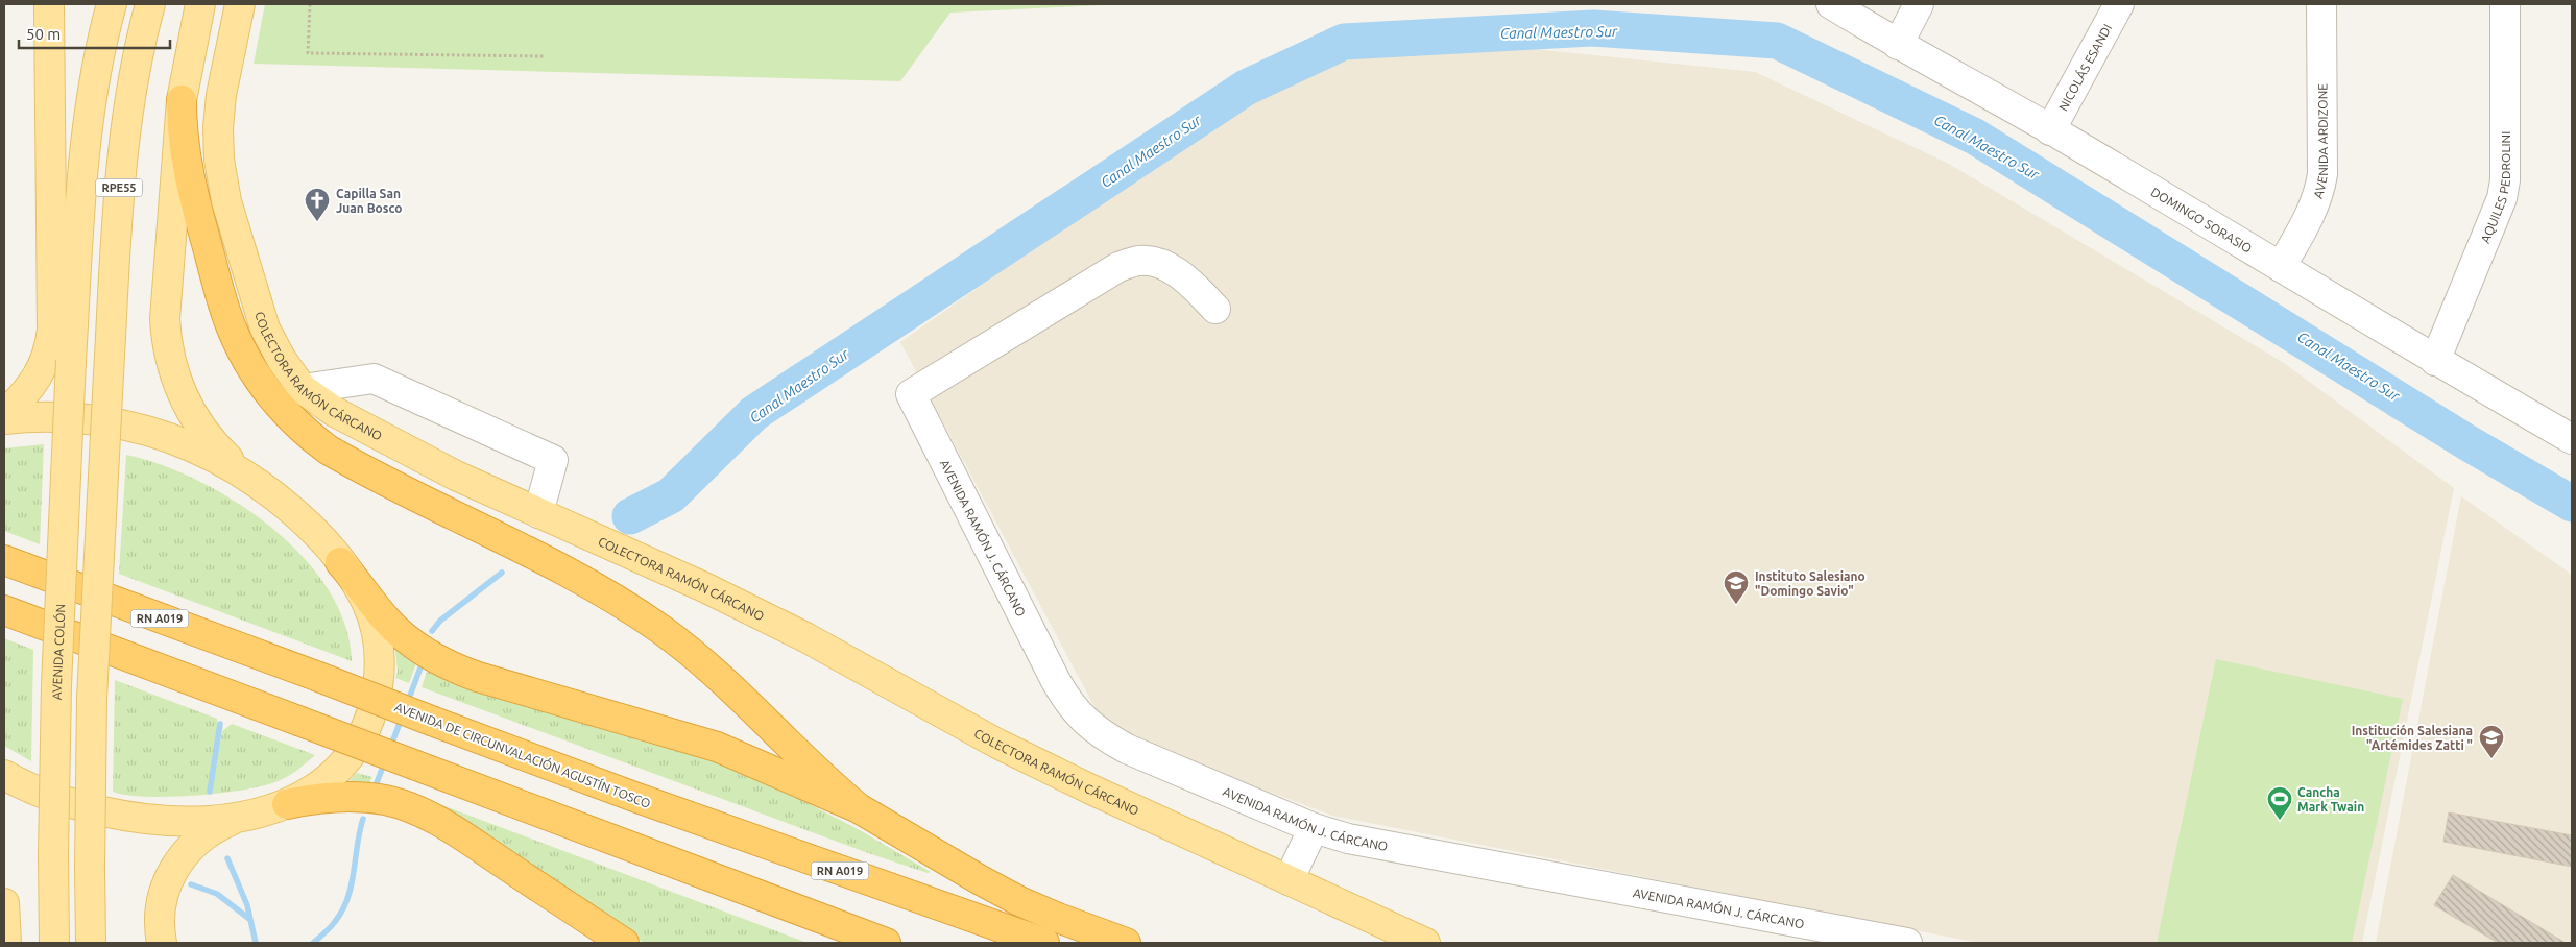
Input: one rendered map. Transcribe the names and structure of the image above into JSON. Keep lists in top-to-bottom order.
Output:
{
  "streets": {
    "highway": ["RN A019", "AVENIDA DE CIRCUNVALACIÓN AGUSTÍN TOSCO"],
    "main road": ["RPE55", "COLECTORA RAMÓN CÁRCANO", "AVENIDA COLÓN"],
    "street": [
      "NICOLÁS ESANDI",
      "AVENIDA ARDIZONE",
      "AQUILES PEDROLINI",
      "DOMINGO SORASIO",
      "AVENIDA RAMÓN J. CÁRCANO"
    ]
  },
  "crossings": [
    ["NICOLÁS ESANDI", "DOMINGO SORASIO"],
    ["AVENIDA ARDIZONE", "DOMINGO SORASIO"],
    ["AQUILES PEDROLINI", "DOMINGO SORASIO"]
  ],
  "water": ["Canal Maestro Sur"],
  "places": {
    "church": ["Capilla San Juan Bosco"],
    "school or university": ["Instituto Salesiano \"Domingo Savio\"", "Institución Salesiana \"Artémides Zatti \""],
    "sports": ["Cancha Mark Twain"]
  },
  "scale_bar": "50 m"
}
